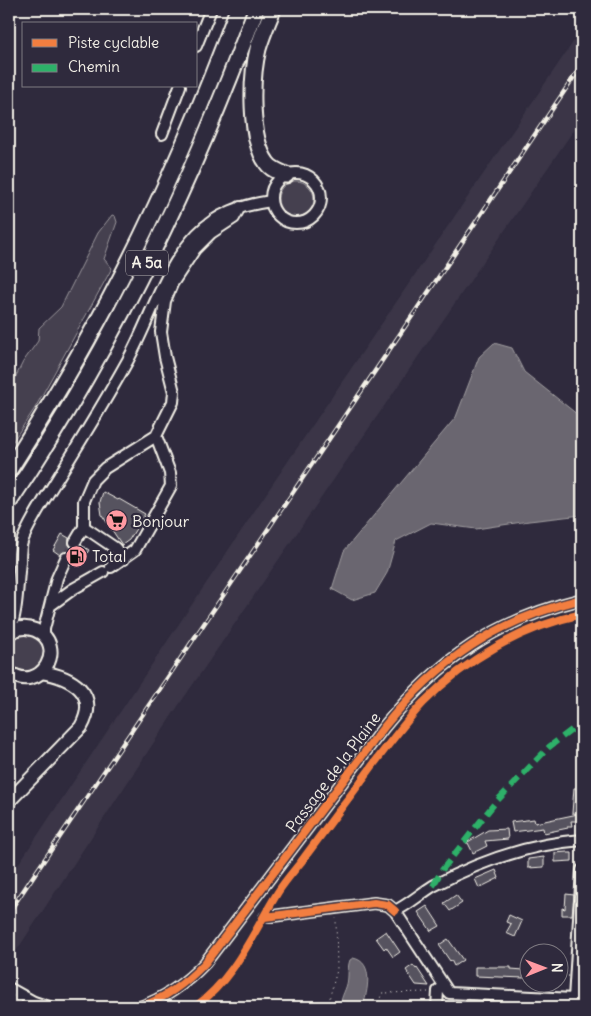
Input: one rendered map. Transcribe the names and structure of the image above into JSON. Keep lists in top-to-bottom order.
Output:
{
  "streets": {
    "highway": ["A 5a"],
    "street": ["Passage de la Plaine"]
  },
  "places": {
    "supermarket": ["Bonjour"],
    "fuel station": ["Total"]
  },
  "legend": ["Piste cyclable", "Chemin"],
  "north": "right"
}
